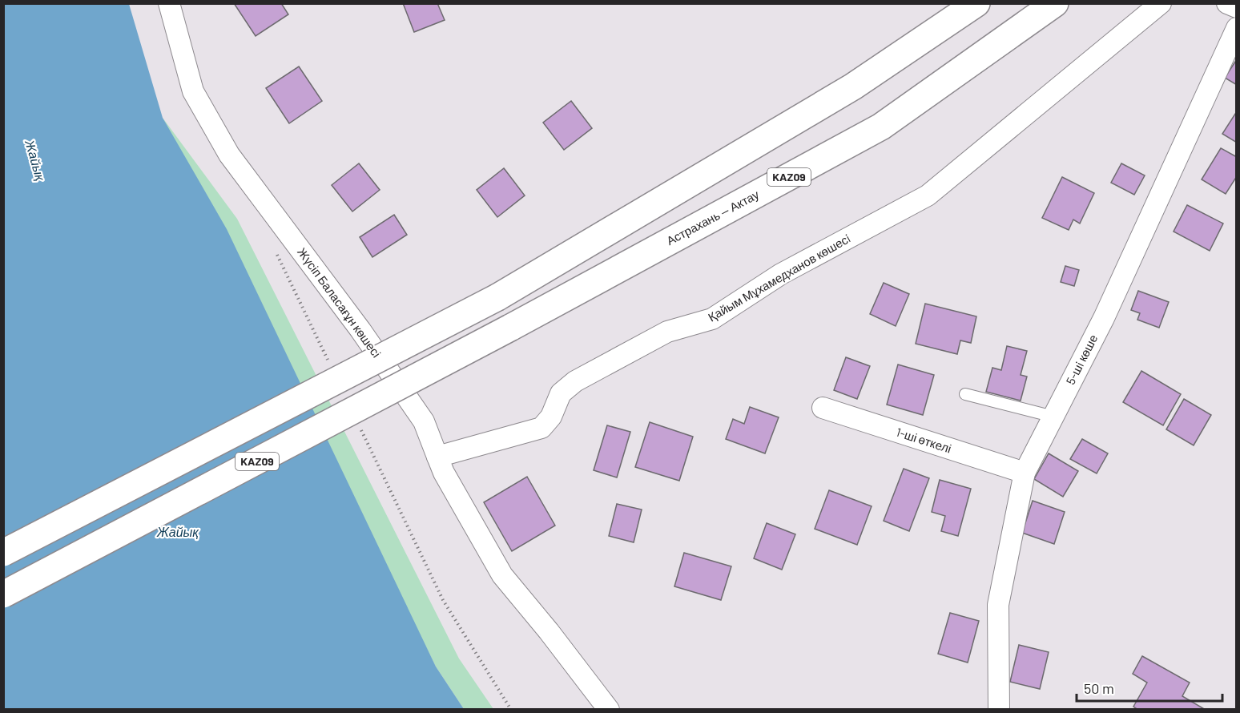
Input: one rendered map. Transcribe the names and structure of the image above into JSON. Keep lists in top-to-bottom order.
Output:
{
  "streets": {
    "highway": ["KAZ09", "Астрахань — Актау"],
    "street": [
      "Қайым Мұхамедханов көшесi",
      "Жүсіп Баласағұн көшесі",
      "5-шi көше",
      "1-ші өткелі"
    ]
  },
  "crossings": [
    ["Қайым Мұхамедханов көшесi", "Жүсіп Баласағұн көшесі"],
    ["5-шi көше", "1-ші өткелі"]
  ],
  "water": ["Жайық"],
  "scale_bar": "50 m"
}
